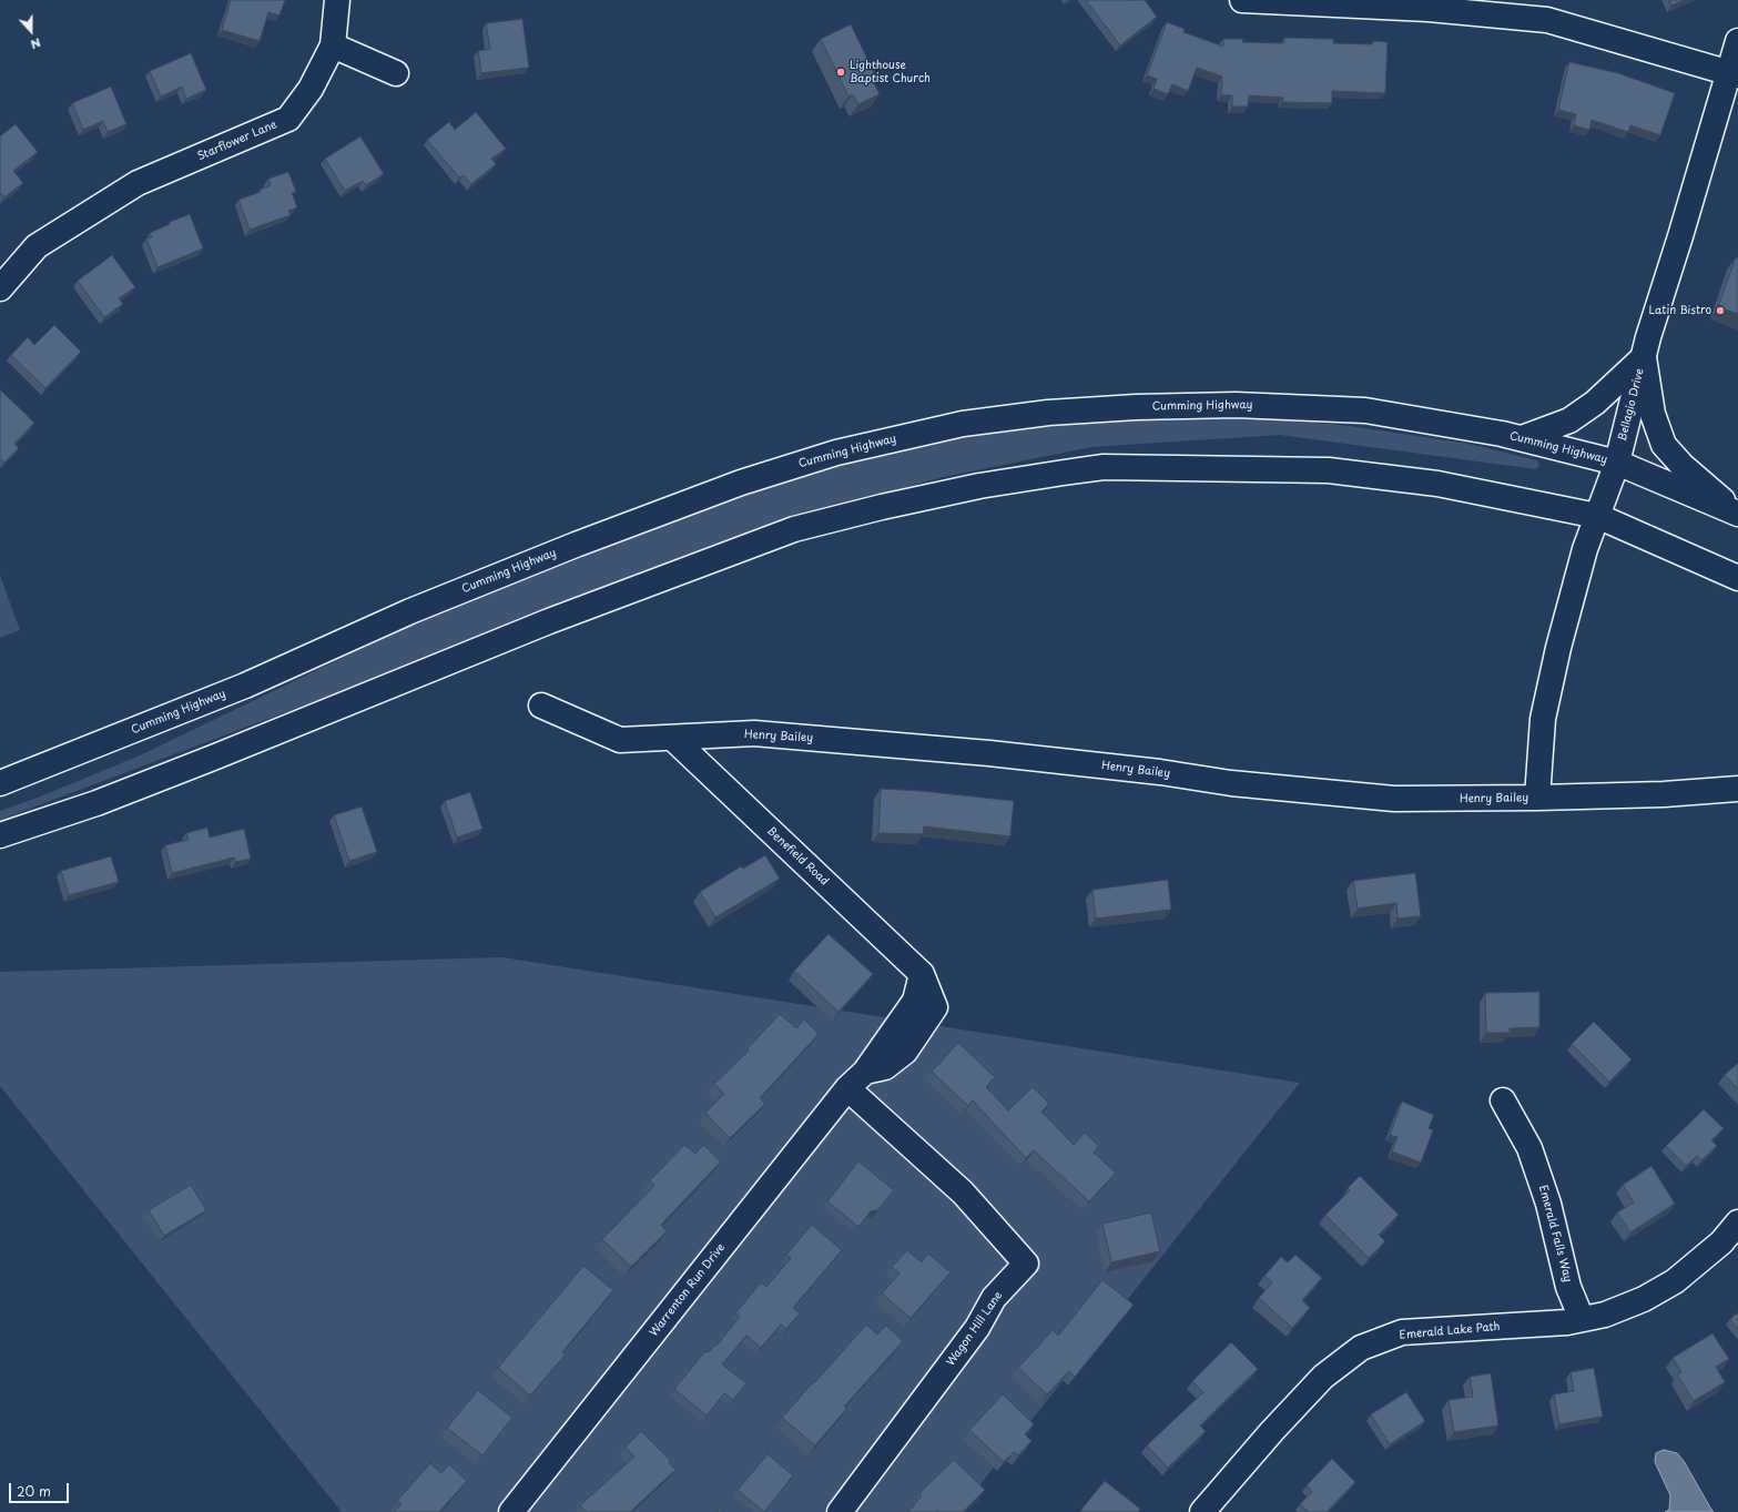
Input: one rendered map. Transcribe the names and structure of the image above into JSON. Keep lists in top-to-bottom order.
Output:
{
  "streets": {
    "main road": [
      "Starflower Lane",
      "Bellagio Drive",
      "Cumming Highway",
      "Henry Bailey",
      "Benefield Road",
      "Emerald Falls Way",
      "Warrenton Run Drive",
      "Wagon Hill Lane",
      "Emerald Lake Path"
    ]
  },
  "crossings": [
    ["Bellagio Drive", "Cumming Highway"],
    ["Bellagio Drive", "Henry Bailey"],
    ["Henry Bailey", "Benefield Road"],
    ["Benefield Road", "Warrenton Run Drive"],
    ["Emerald Falls Way", "Emerald Lake Path"],
    ["Warrenton Run Drive", "Wagon Hill Lane"]
  ],
  "places": ["Lighthouse Baptist Church", "Latin Bistro"],
  "scale_bar": "20 m",
  "north": "bottom"
}
